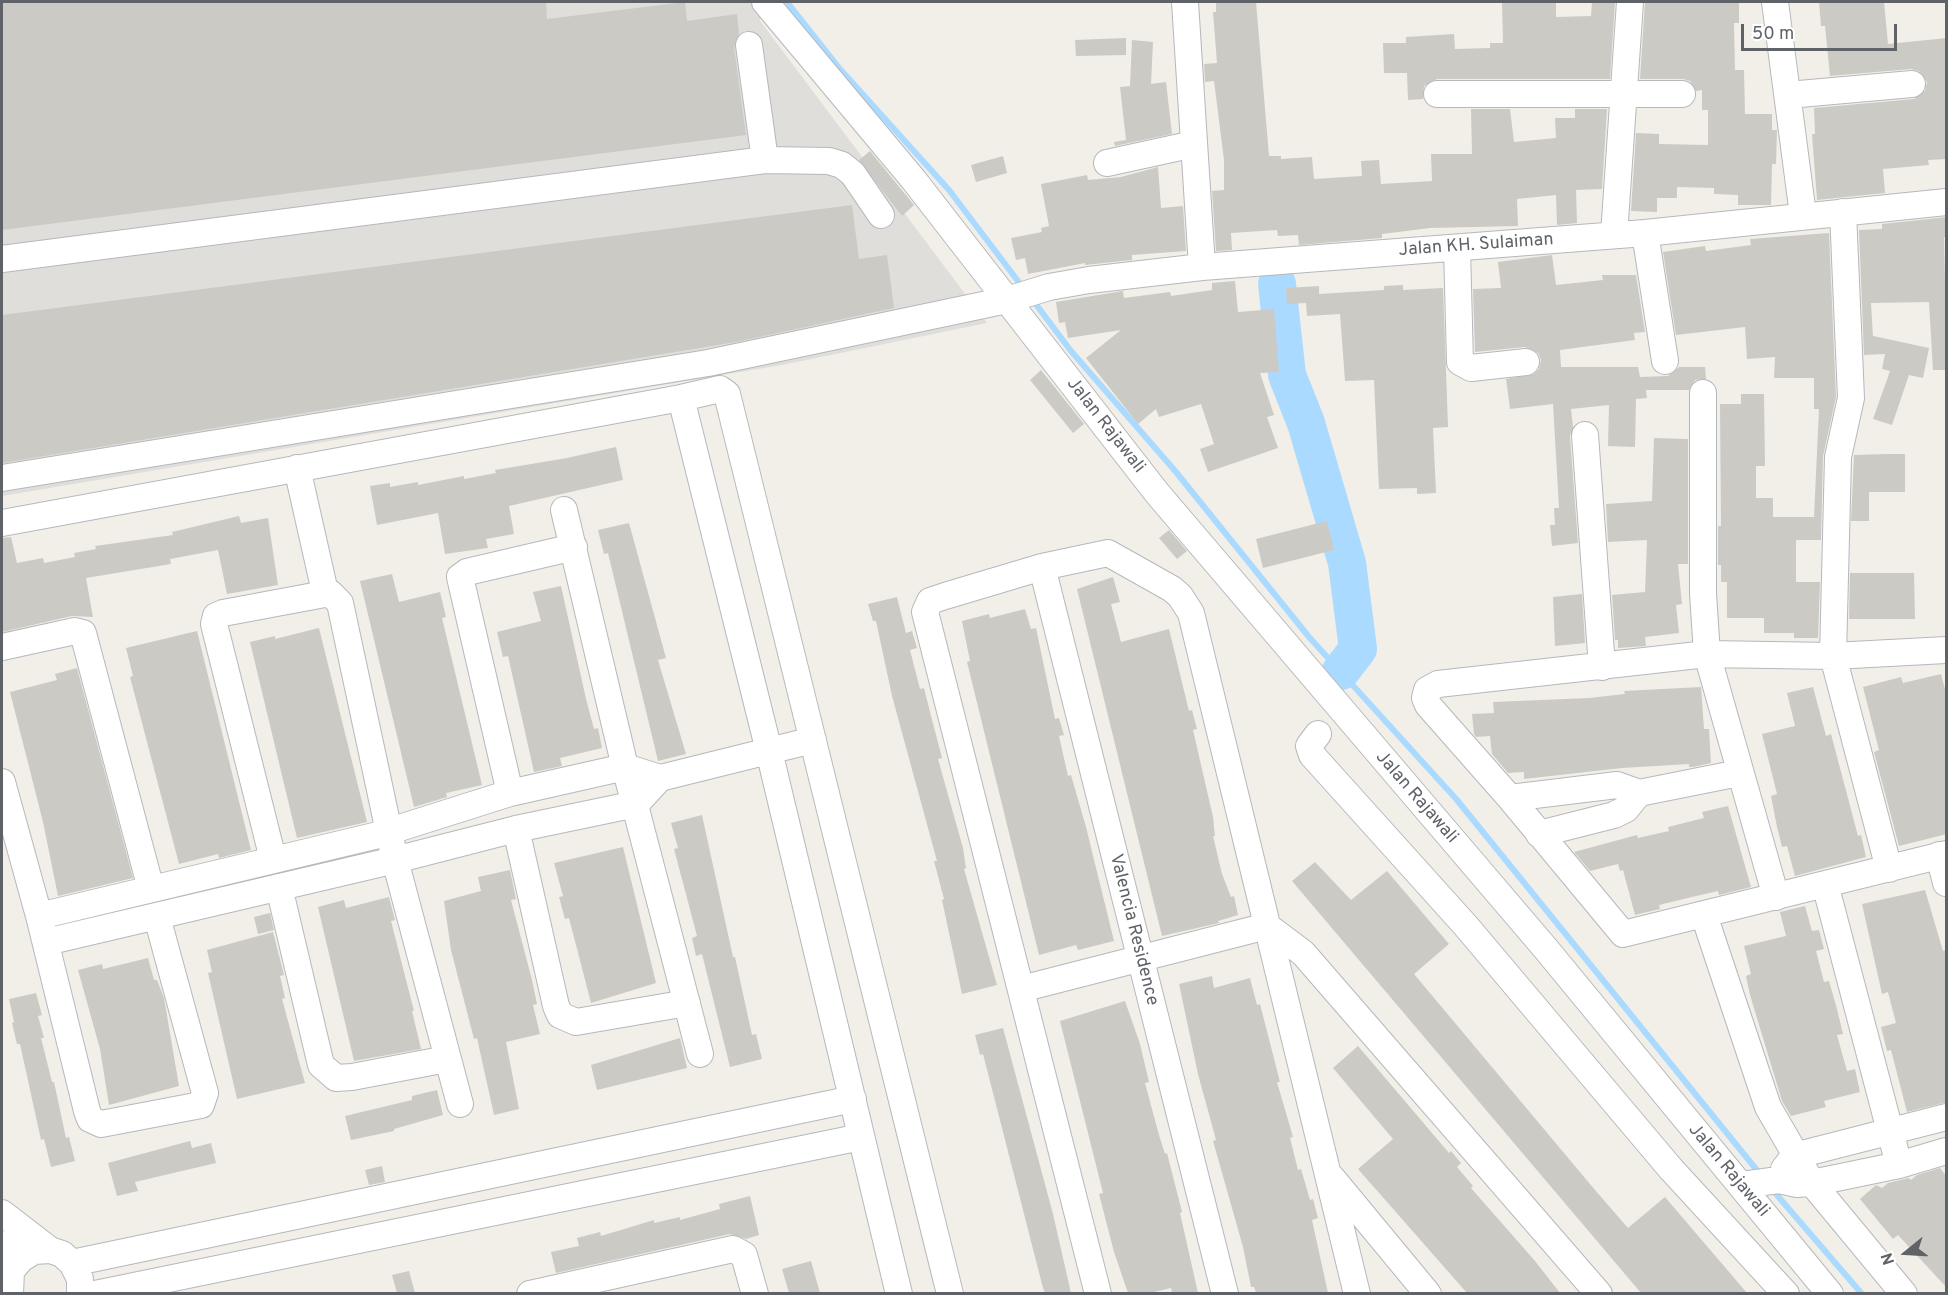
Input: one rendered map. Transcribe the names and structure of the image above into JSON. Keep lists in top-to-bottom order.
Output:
{
  "streets": {
    "street": ["Jalan KH. Sulaiman", "Jalan Rajawali", "Valencia Residence"]
  },
  "crossings": [
    ["Jalan KH. Sulaiman", "Jalan Rajawali"]
  ],
  "scale_bar": "50 m",
  "north": "left"
}
